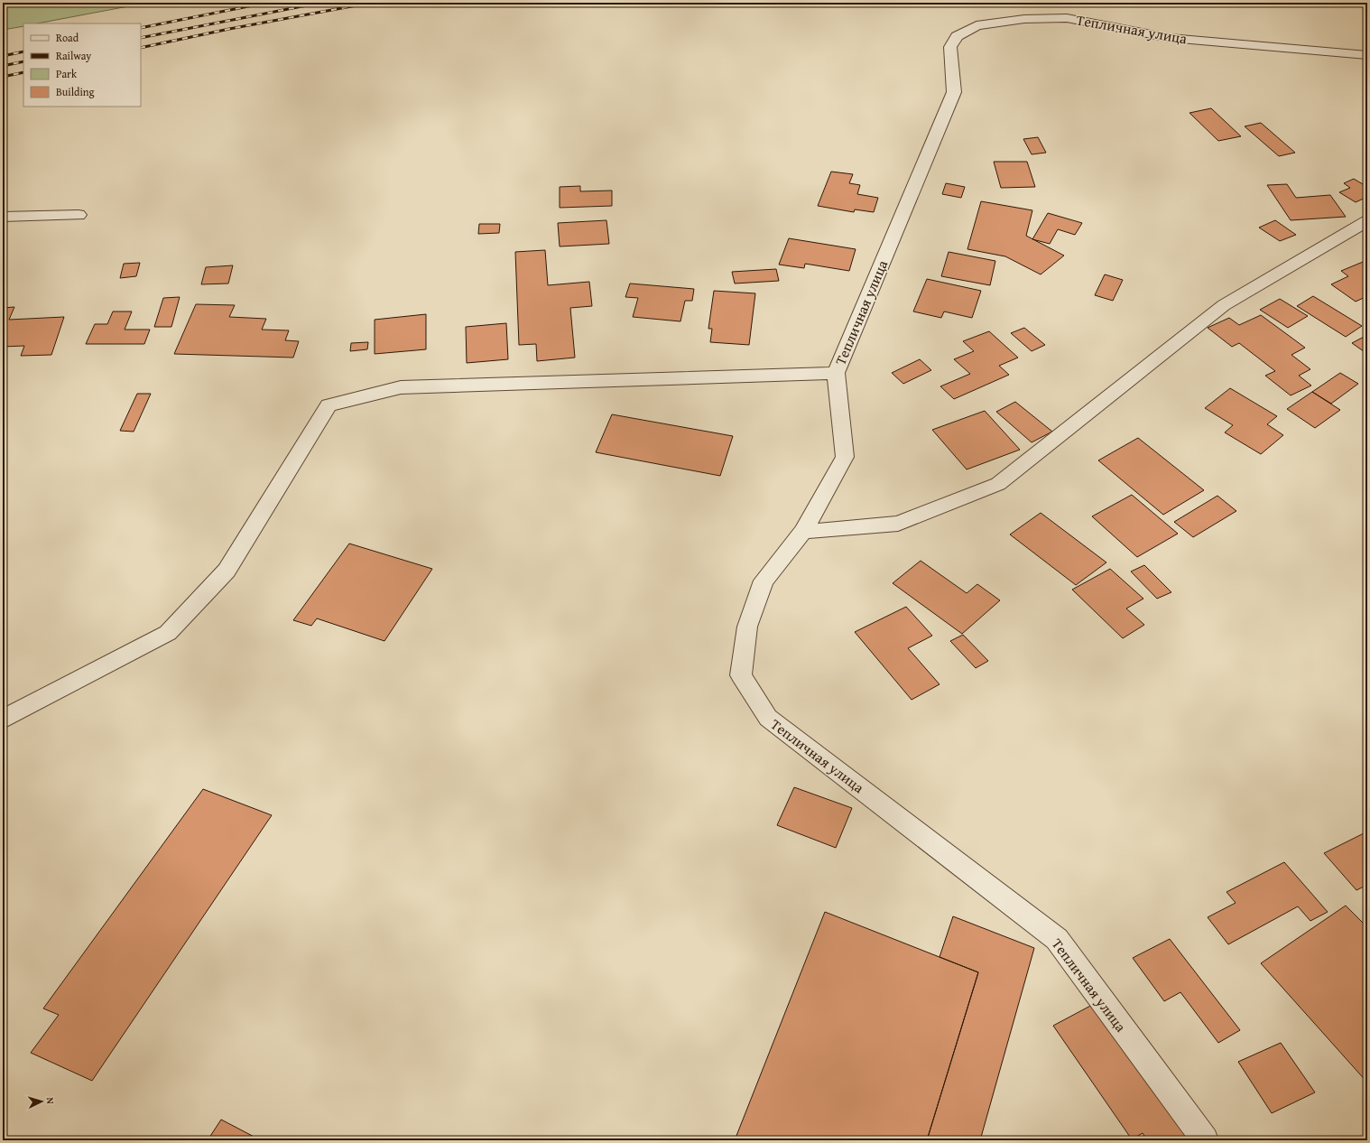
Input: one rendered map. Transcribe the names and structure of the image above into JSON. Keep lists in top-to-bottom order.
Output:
{
  "streets": {
    "street": ["Тепличная улица"]
  },
  "legend": [
    "Road",
    "Railway",
    "Park",
    "Building"
  ],
  "north": "right"
}
